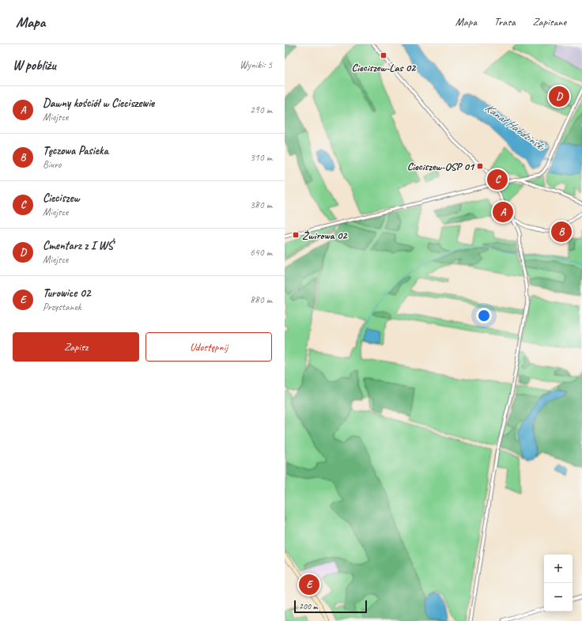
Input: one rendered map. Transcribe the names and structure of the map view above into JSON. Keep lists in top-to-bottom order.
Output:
{
  "water": ["Kanał Habdziński"],
  "places": {
    "transit": ["Cieciszew-Las 02", "Cieciszew-OSP 01", "Żwirowa 02"]
  },
  "scale_bar": "200 m",
  "page": {
    "header": "Mapa",
    "nav": ["Mapa", "Trasa", "Zapisane"],
    "heading": ["W pobliżu", "Wyniki: 5"],
    "pins": [
      "D",
      "C",
      "A",
      "B",
      "E"
    ],
    "list": [
      {
        "mark": "A",
        "name": "Dawny kościół w Cieciszewie",
        "note": "Miejsce",
        "value": "290 m"
      },
      {
        "mark": "B",
        "name": "Tęczowa Pasieka",
        "note": "Biuro",
        "value": "310 m"
      },
      {
        "mark": "C",
        "name": "Cieciszew",
        "note": "Miejsce",
        "value": "380 m"
      },
      {
        "mark": "D",
        "name": "Cmentarz z I WŚ",
        "note": "Miejsce",
        "value": "640 m"
      },
      {
        "mark": "E",
        "name": "Turowice 02",
        "note": "Przystanek",
        "value": "880 m"
      }
    ],
    "buttons": ["Zapisz", "Udostępnij"],
    "map_buttons": ["+", "−"],
    "scale": "200 m"
  }
}
